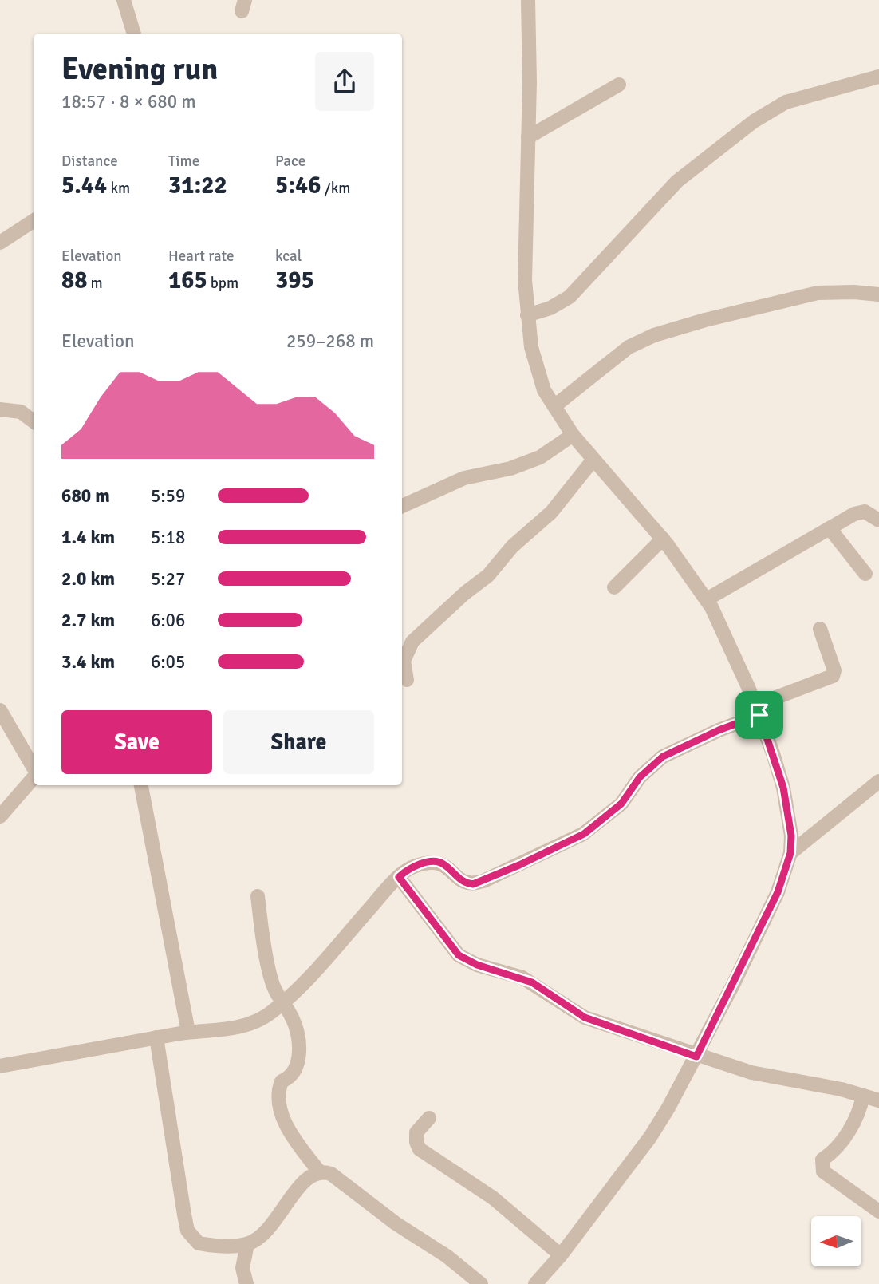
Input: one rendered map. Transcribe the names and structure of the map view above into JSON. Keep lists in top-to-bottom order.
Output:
{
  "north": "left",
  "page": {
    "heading": ["Evening run", "18:57 · 8 × 680 m"],
    "stats": [
      ["Distance", "5.44 km"],
      ["Time", "31:22"],
      ["Pace", "5:46 /km"],
      ["Elevation", "88 m"],
      ["Heart rate", "165 bpm"],
      ["kcal", "395"]
    ],
    "chart": ["Elevation", "259–268 m"],
    "list": [
      {
        "name": "680 m",
        "note": "5:59"
      },
      {
        "name": "1.4 km",
        "note": "5:18"
      },
      {
        "name": "2.0 km",
        "note": "5:27"
      },
      {
        "name": "2.7 km",
        "note": "6:06"
      },
      {
        "name": "3.4 km",
        "note": "6:05"
      }
    ],
    "buttons": ["Save", "Share"]
  }
}
